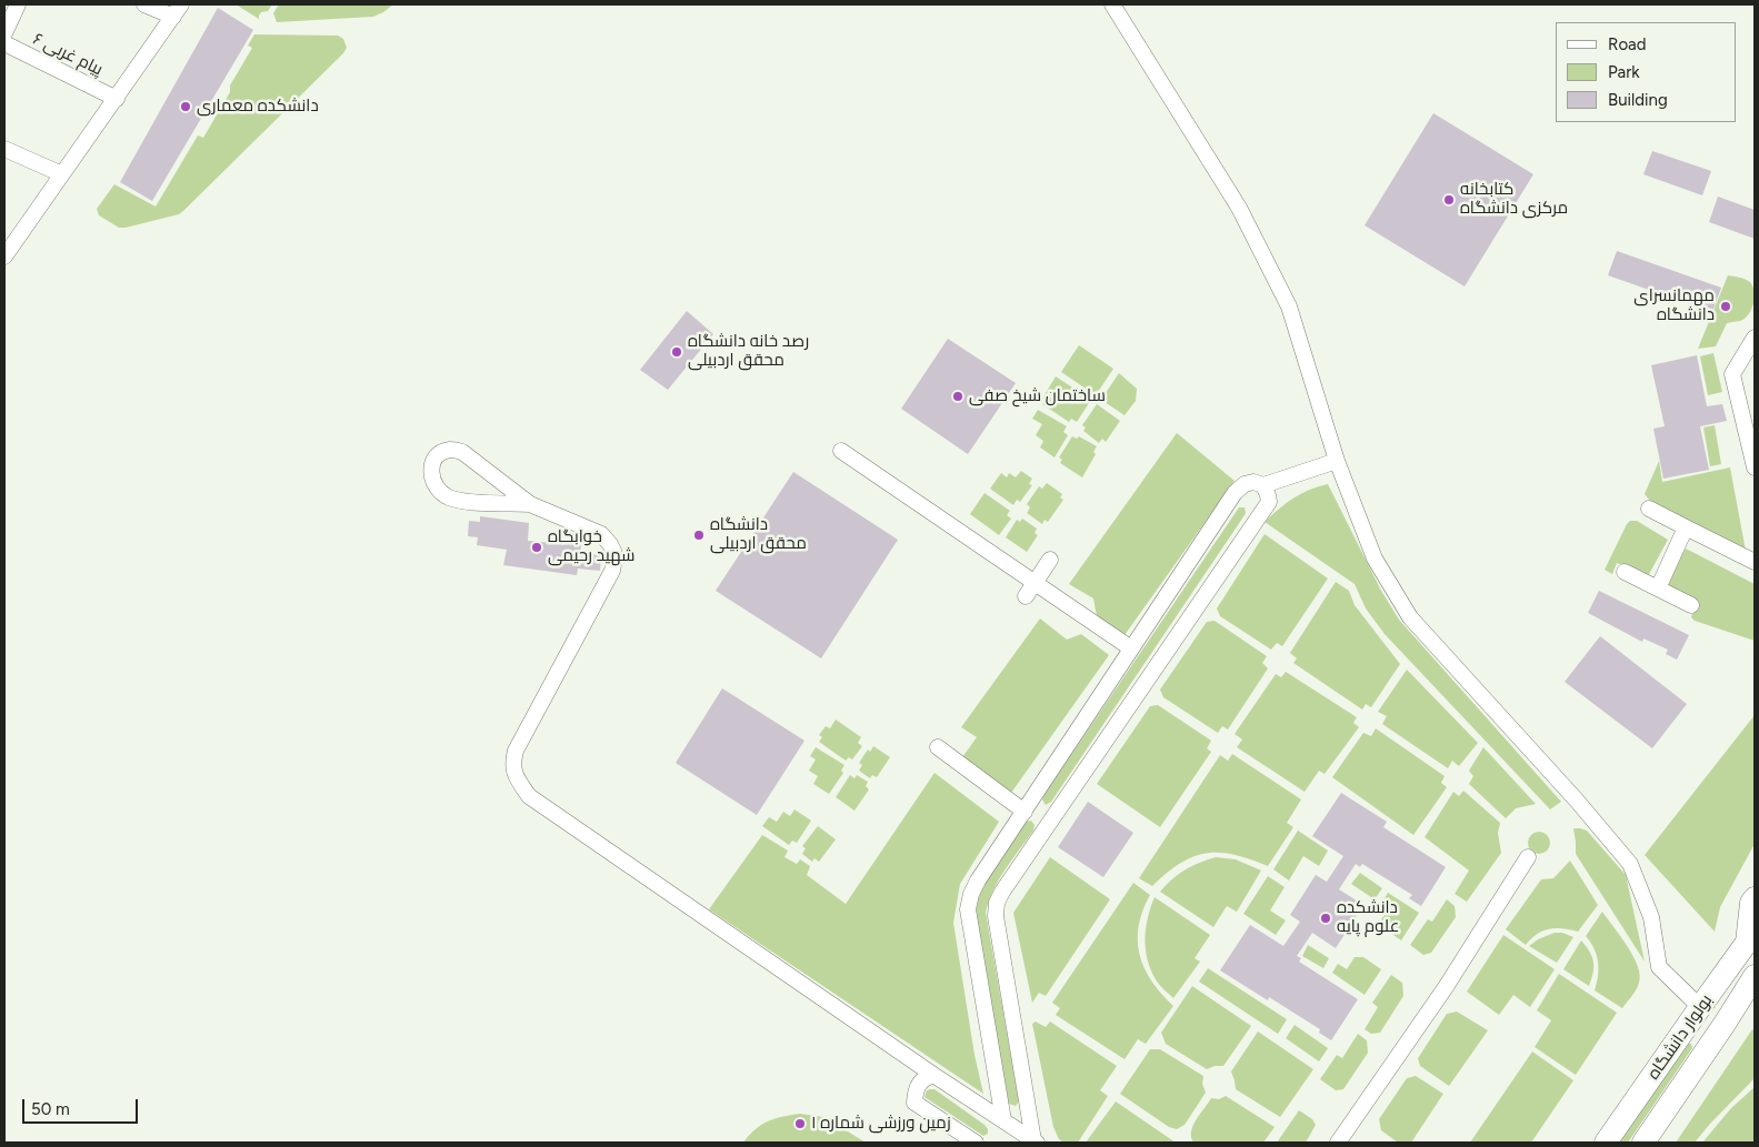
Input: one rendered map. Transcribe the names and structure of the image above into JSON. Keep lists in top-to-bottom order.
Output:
{
  "streets": {
    "main road": ["بولوار دانشگاه"],
    "street": ["پیام غربی ۶"]
  },
  "places": [
    "دانشکده معماری",
    "کتابخانه مرکزی دانشگاه",
    "مهمانسرای دانشگاه",
    "رصد خانه دانشگاه محقق اردبیلی",
    "ساختمان شیخ صفی",
    "دانشگاه محقق اردبیلی",
    "خوابگاه شهید رحیمی",
    "دانشکده علوم پایه",
    "زمین ورزشی شماره ۱"
  ],
  "legend": ["Road", "Park", "Building"],
  "scale_bar": "50 m"
}
